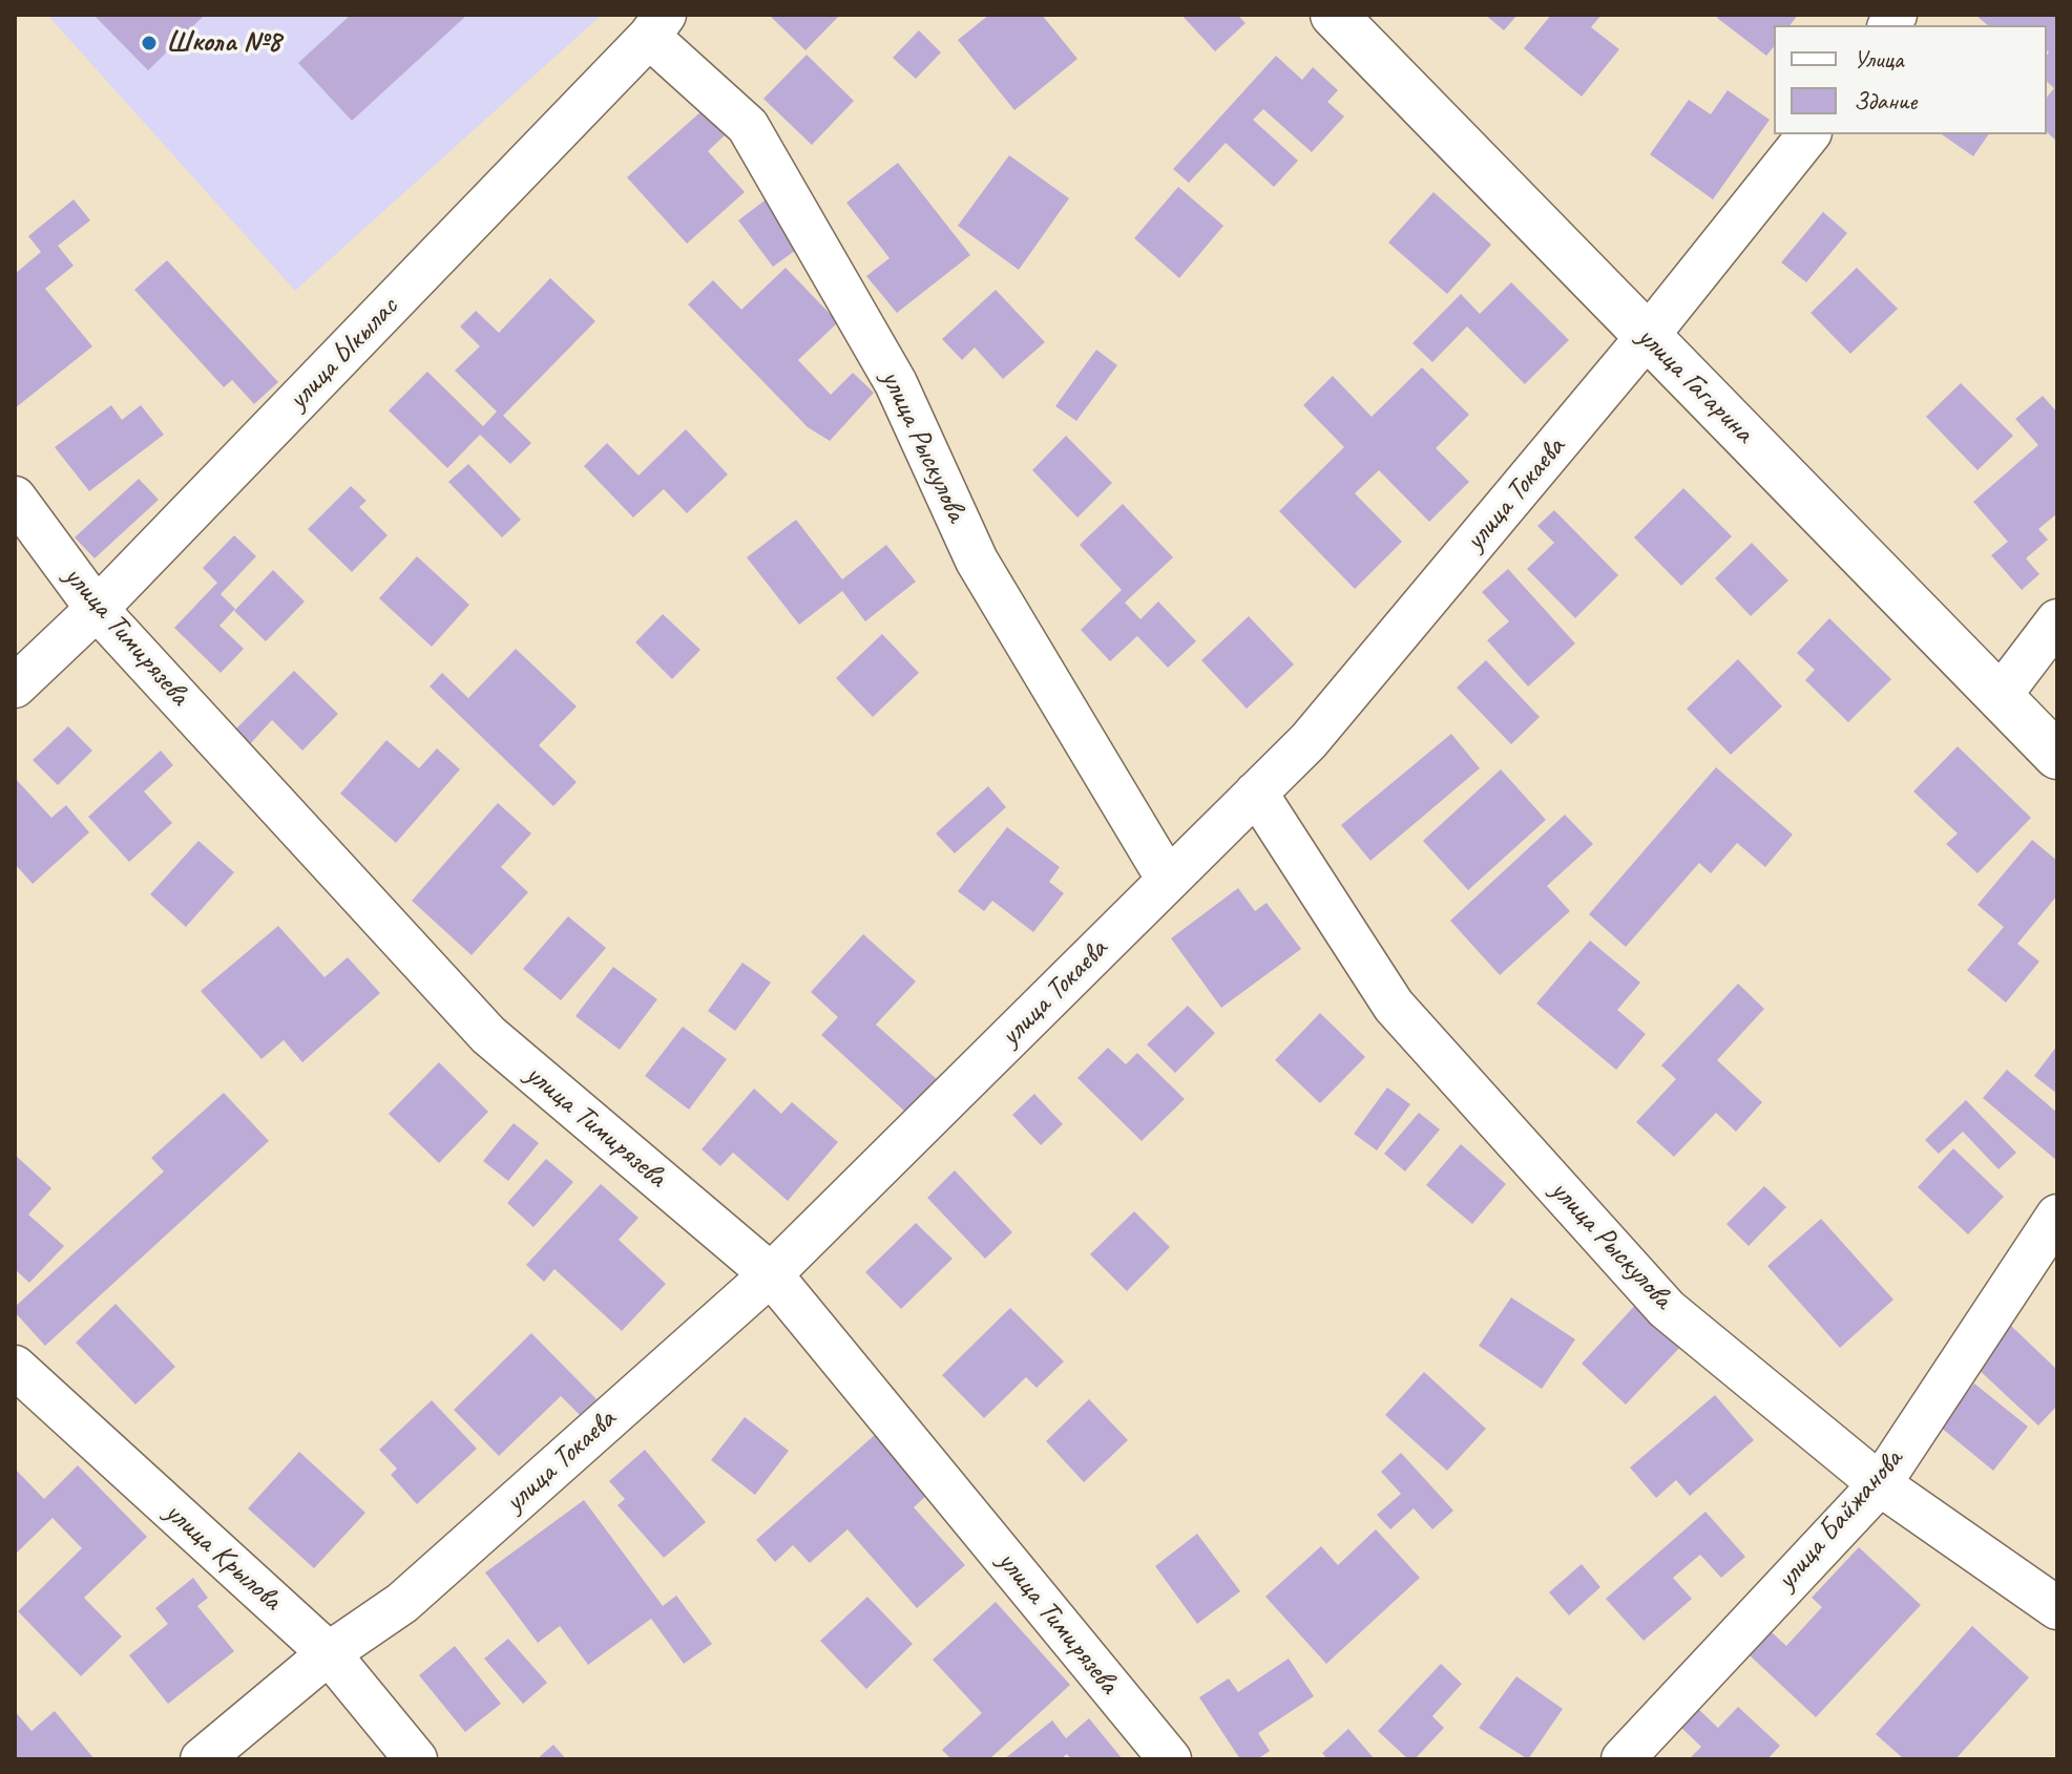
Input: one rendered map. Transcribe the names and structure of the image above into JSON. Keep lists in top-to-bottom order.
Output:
{
  "streets": {
    "main road": ["улица Гагарина"],
    "street": [
      "улица Ыкылас",
      "улица Рыскулова",
      "улица Токаева",
      "улица Тимирязева",
      "улица Байжанова",
      "улица Крылова"
    ]
  },
  "crossings": [
    ["улица Ыкылас", "улица Рыскулова"],
    ["улица Ыкылас", "улица Тимирязева"],
    ["улица Гагарина", "улица Токаева"],
    ["улица Рыскулова", "улица Токаева"],
    ["улица Рыскулова", "улица Байжанова"],
    ["улица Токаева", "улица Тимирязева"],
    ["улица Токаева", "улица Крылова"]
  ],
  "places": ["Школа №8"],
  "legend": ["Улица", "Здание"]
}
